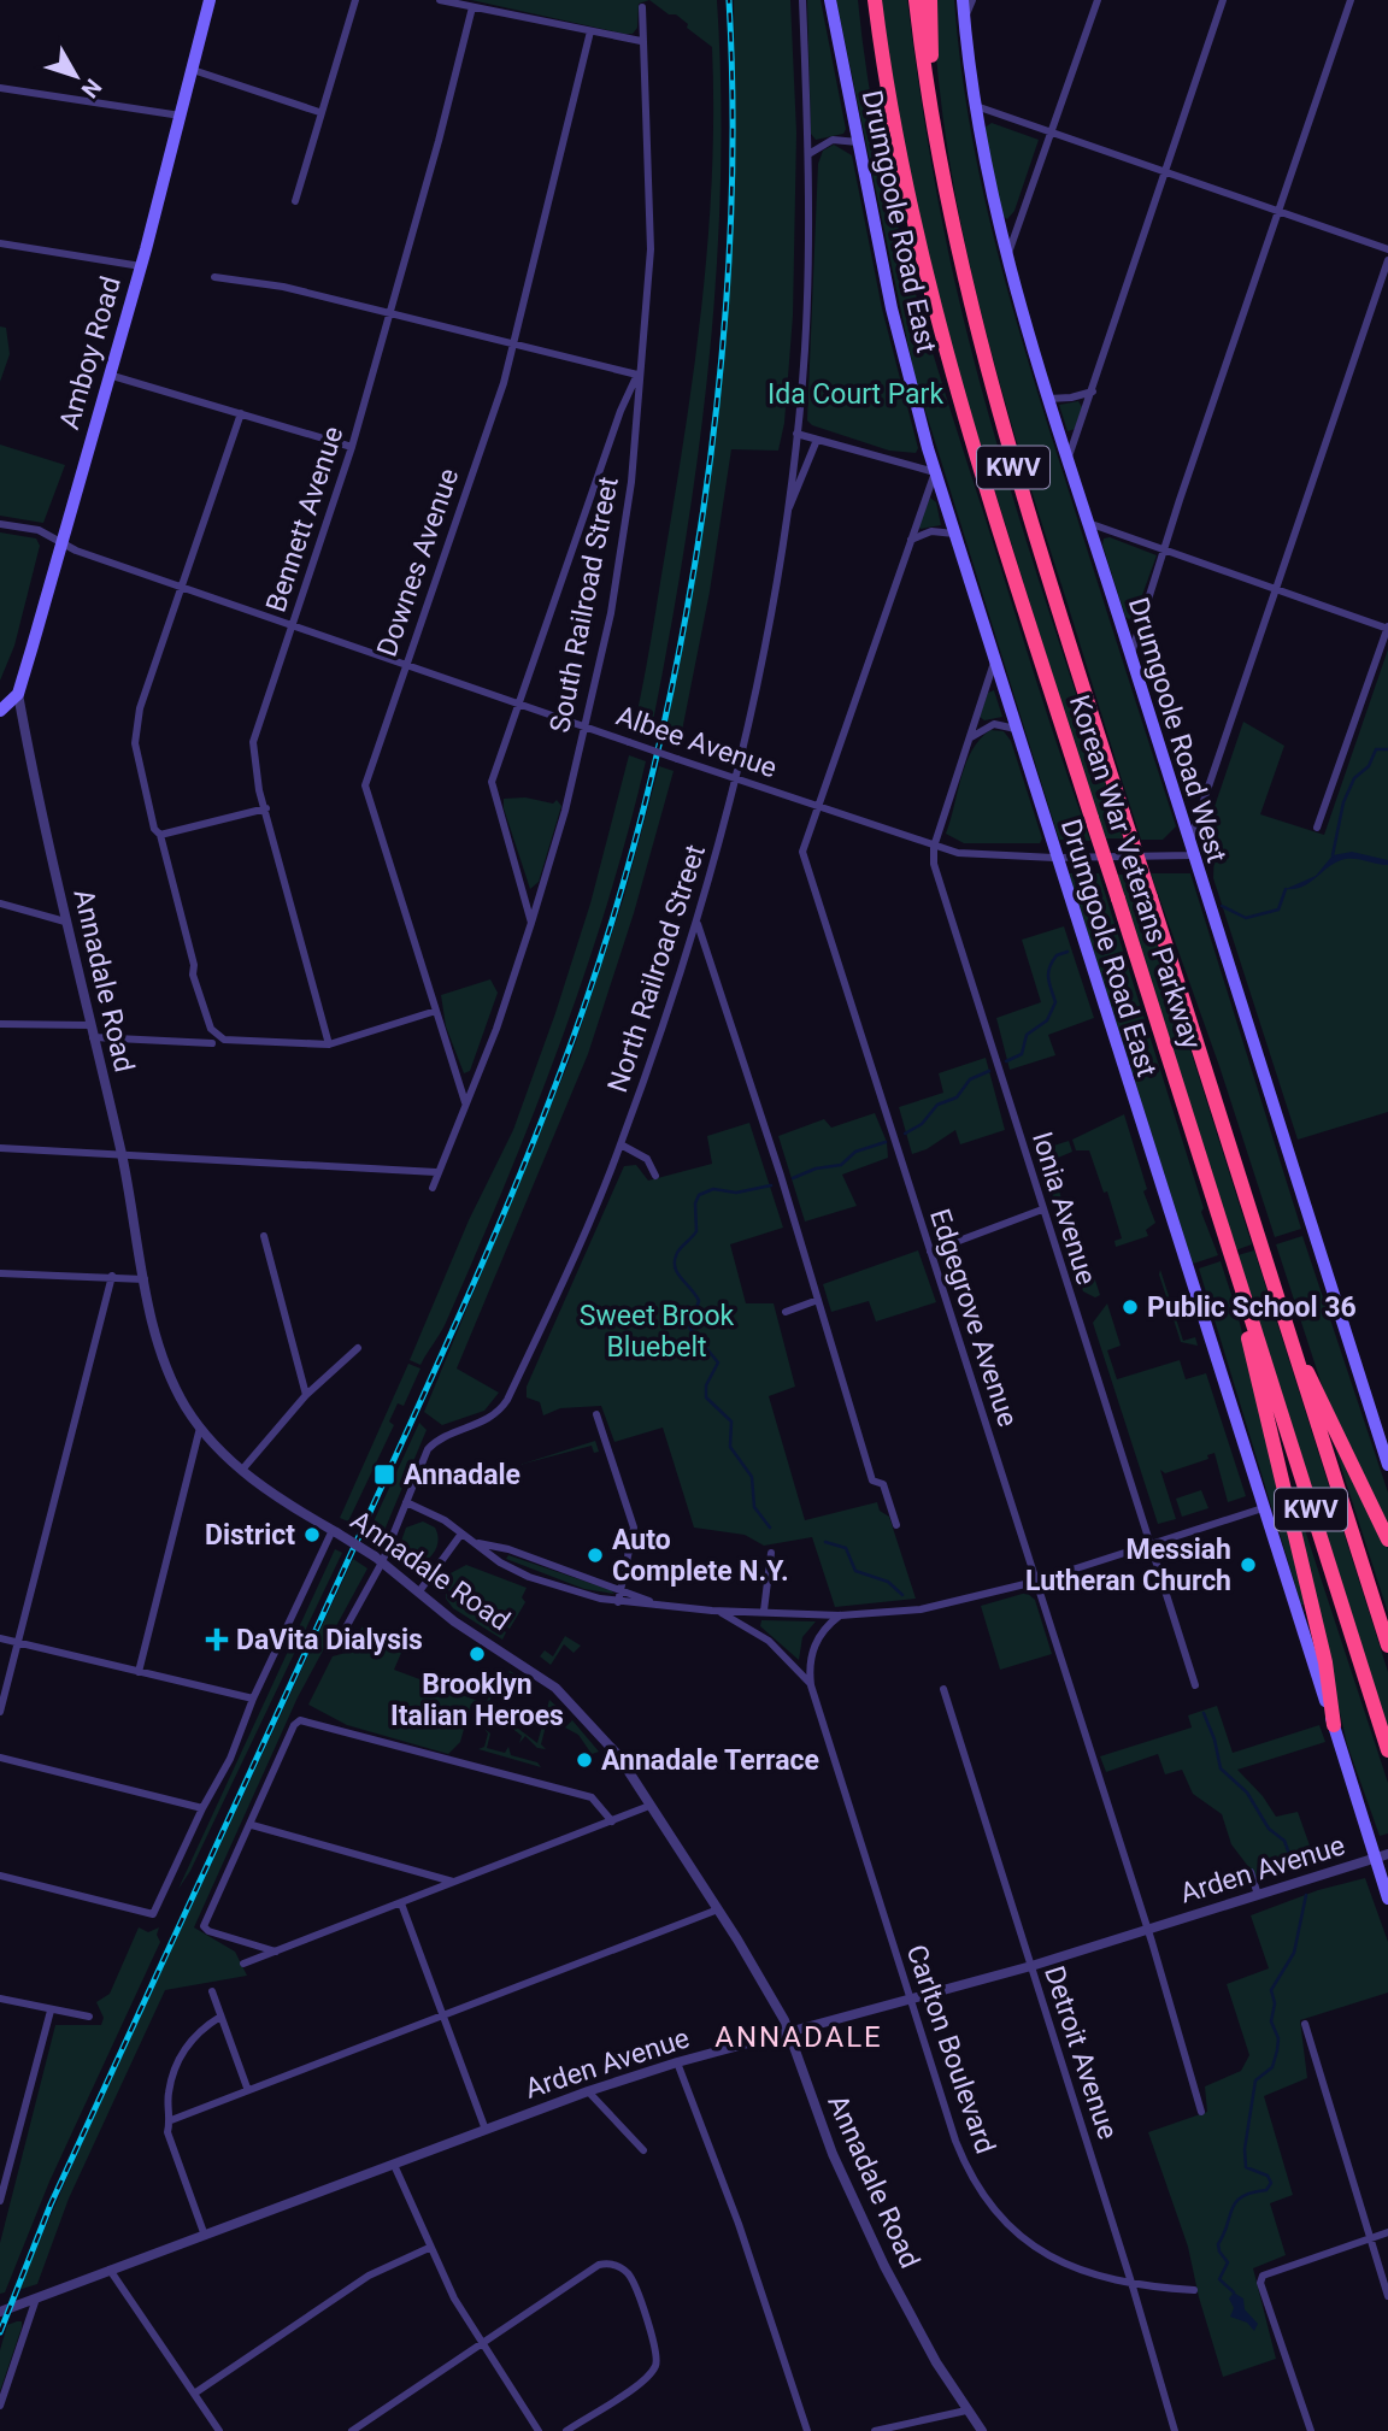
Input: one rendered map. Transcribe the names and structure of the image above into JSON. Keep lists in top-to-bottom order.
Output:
{
  "streets": {
    "highway": ["KWV", "Korean War Veterans Parkway"],
    "main road": ["Drumgoole Road East", "Amboy Road", "Drumgoole Road West"],
    "street": [
      "Bennett Avenue",
      "Downes Avenue",
      "South Railroad Street",
      "Albee Avenue",
      "North Railroad Street",
      "Annadale Road",
      "Ionia Avenue",
      "Edgegrove Avenue",
      "Arden Avenue",
      "Carlton Boulevard",
      "Detroit Avenue"
    ]
  },
  "crossings": [
    ["Drumgoole Road East", "Albee Avenue"],
    ["Drumgoole Road East", "Ionia Avenue"],
    ["Drumgoole Road East", "Edgegrove Avenue"],
    ["Drumgoole Road East", "Arden Avenue"],
    ["Amboy Road", "Albee Avenue"],
    ["Amboy Road", "Annadale Road"],
    ["Bennett Avenue", "Albee Avenue"],
    ["Downes Avenue", "South Railroad Street"],
    ["Downes Avenue", "Albee Avenue"],
    ["South Railroad Street", "Albee Avenue"],
    ["Drumgoole Road West", "Albee Avenue"],
    ["Albee Avenue", "North Railroad Street"],
    ["Albee Avenue", "Ionia Avenue"],
    ["Albee Avenue", "Edgegrove Avenue"],
    ["Annadale Road", "Arden Avenue"],
    ["Edgegrove Avenue", "Arden Avenue"],
    ["Arden Avenue", "Carlton Boulevard"],
    ["Arden Avenue", "Detroit Avenue"],
    ["Carlton Boulevard", "Detroit Avenue"]
  ],
  "districts": ["ANNADALE"],
  "parks": ["Ida Court Park", "Sweet Brook Bluebelt"],
  "places": {
    "other": [
      "Public School 36",
      "District",
      "Auto Complete N.Y.",
      "Messiah Lutheran Church",
      "Brooklyn Italian Heroes",
      "Annadale Terrace"
    ],
    "transit": ["Annadale"],
    "health": ["DaVita Dialysis"]
  },
  "north": "bottom right"
}
